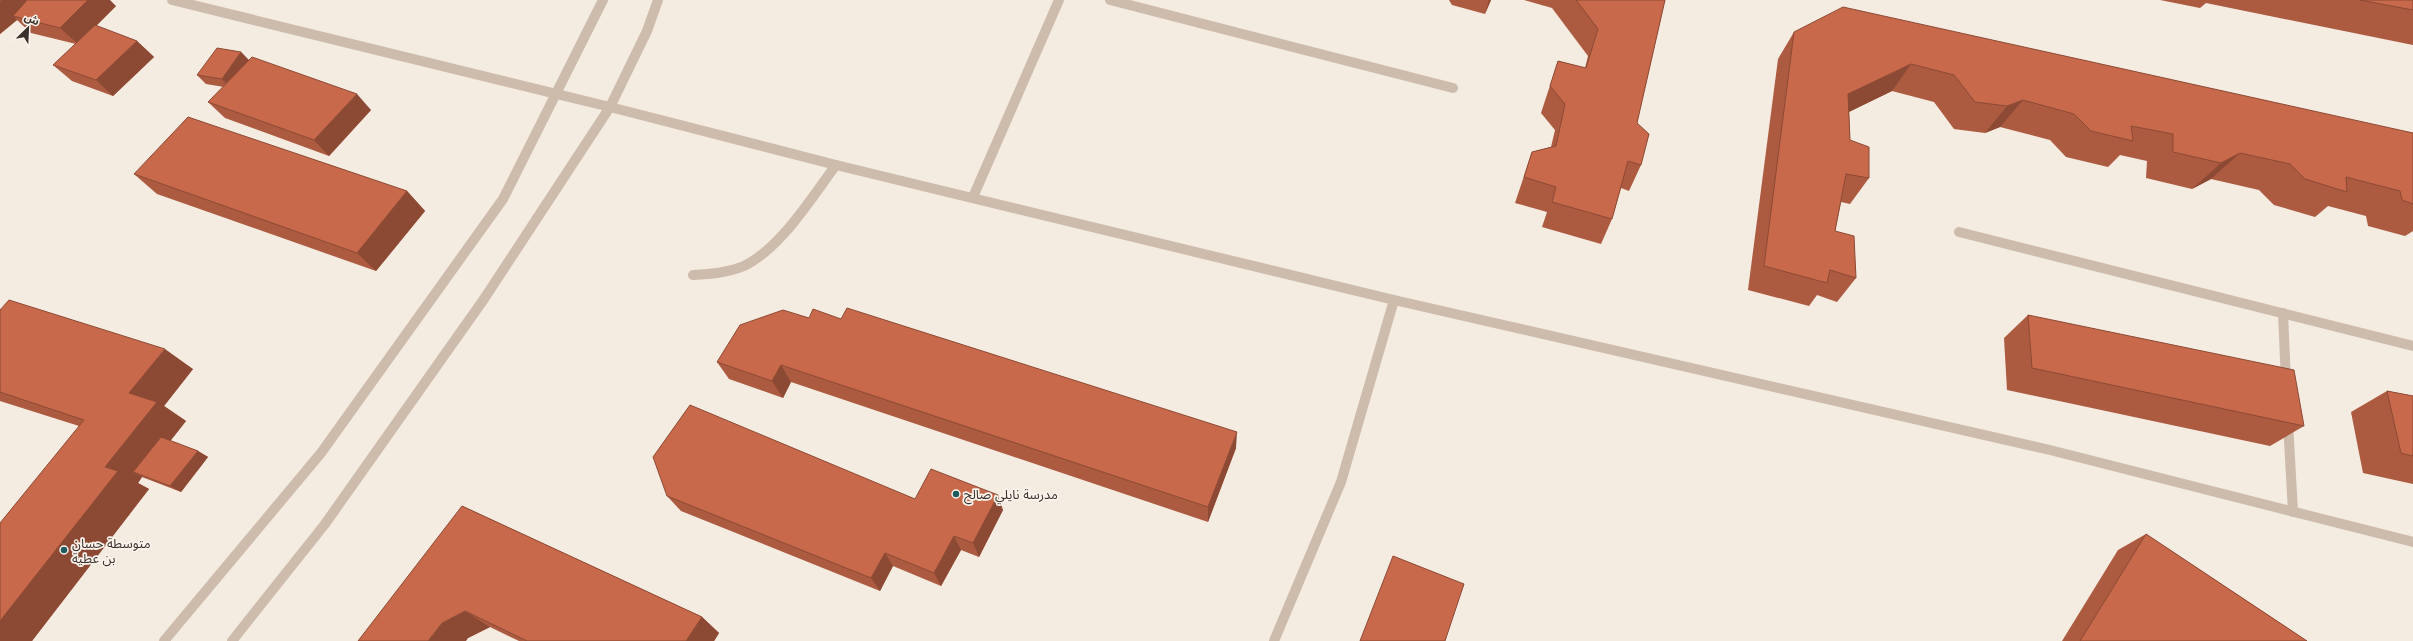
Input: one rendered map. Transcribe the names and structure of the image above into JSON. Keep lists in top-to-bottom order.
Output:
{
  "places": ["مدرسة نايلي صالح", "متوسطة حسان بن عطية"],
  "north": "top right"
}
